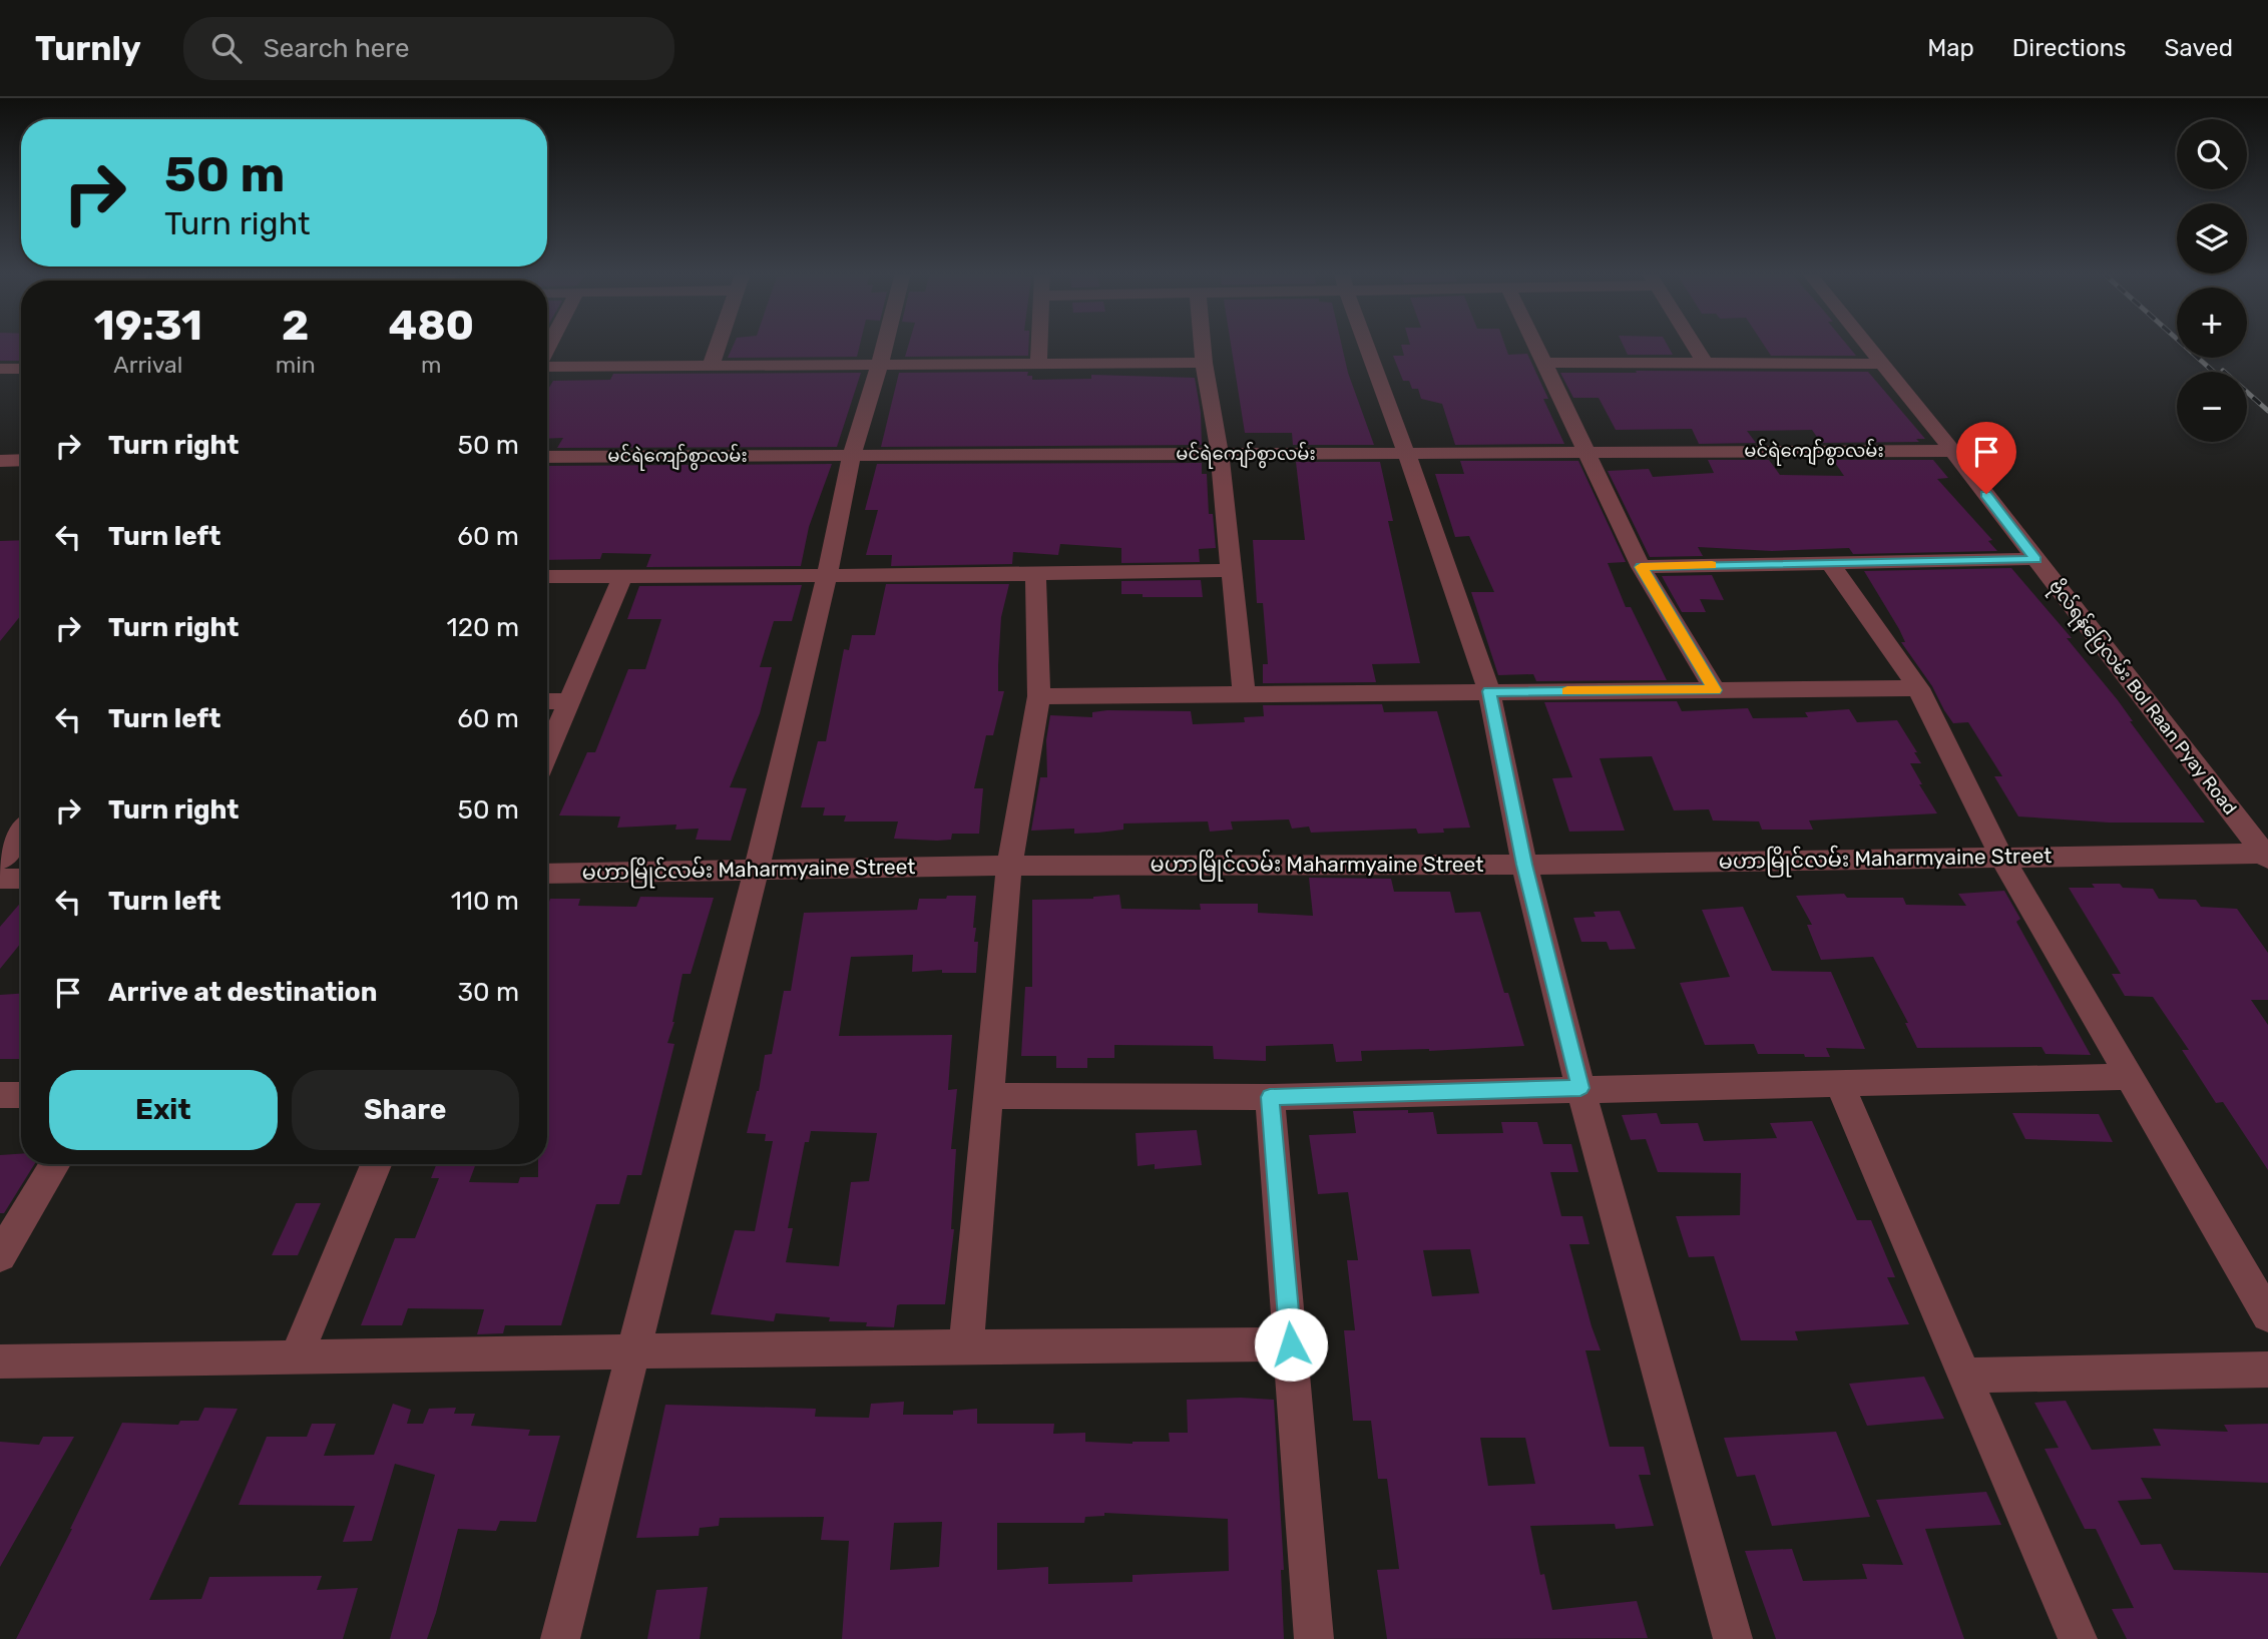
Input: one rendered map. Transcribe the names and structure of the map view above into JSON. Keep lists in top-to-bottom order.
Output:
{
  "streets": {
    "street": ["မင်ရဲကျော်စွာလမ်း", "ဗိုလ်ရန်ပြေလမ်း Bol Raan Pyay Road", "မဟာမြိုင်လမ်း Maharmyaine Street"]
  },
  "crossings": [
    ["မင်ရဲကျော်စွာလမ်း", "ဗိုလ်ရန်ပြေလမ်း Bol Raan Pyay Road"],
    ["ဗိုလ်ရန်ပြေလမ်း Bol Raan Pyay Road", "မဟာမြိုင်လမ်း Maharmyaine Street"]
  ],
  "page": {
    "header": "Turnly",
    "search": "Search here",
    "nav": ["Map", "Directions", "Saved"],
    "map_buttons": ["+", "−"],
    "turn": ["50 m", "Turn right"],
    "eta": [
      "19:31",
      "Arrival",
      "2",
      "min",
      "480",
      "m"
    ],
    "list": [
      {
        "name": "Turn right",
        "value": "50 m"
      },
      {
        "name": "Turn left",
        "value": "60 m"
      },
      {
        "name": "Turn right",
        "value": "120 m"
      },
      {
        "name": "Turn left",
        "value": "60 m"
      },
      {
        "name": "Turn right",
        "value": "50 m"
      },
      {
        "name": "Turn left",
        "value": "110 m"
      },
      {
        "name": "Arrive at destination",
        "value": "30 m"
      }
    ],
    "buttons": ["Exit", "Share"]
  }
}
